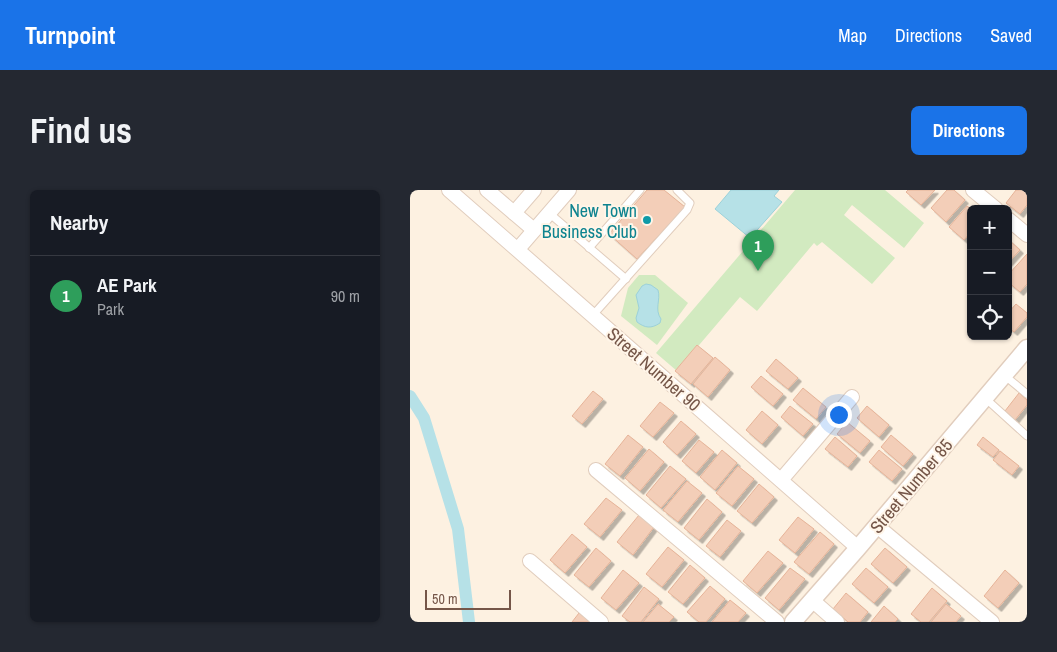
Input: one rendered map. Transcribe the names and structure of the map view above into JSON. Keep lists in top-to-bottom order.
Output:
{
  "streets": {
    "street": ["Street Number 90", "Street Number 85"]
  },
  "crossings": [
    ["Street Number 90", "Street Number 85"]
  ],
  "places": ["New Town Business Club"],
  "scale_bar": "50 m",
  "page": {
    "header": "Turnpoint",
    "nav": ["Map", "Directions", "Saved"],
    "buttons": "Directions",
    "title": "Find us",
    "heading": "Nearby",
    "map_buttons": ["+", "−"],
    "pins": "1",
    "list": [
      {
        "mark": "1",
        "name": "AE Park",
        "note": "Park",
        "value": "90 m"
      }
    ],
    "scale": "50 m"
  }
}
